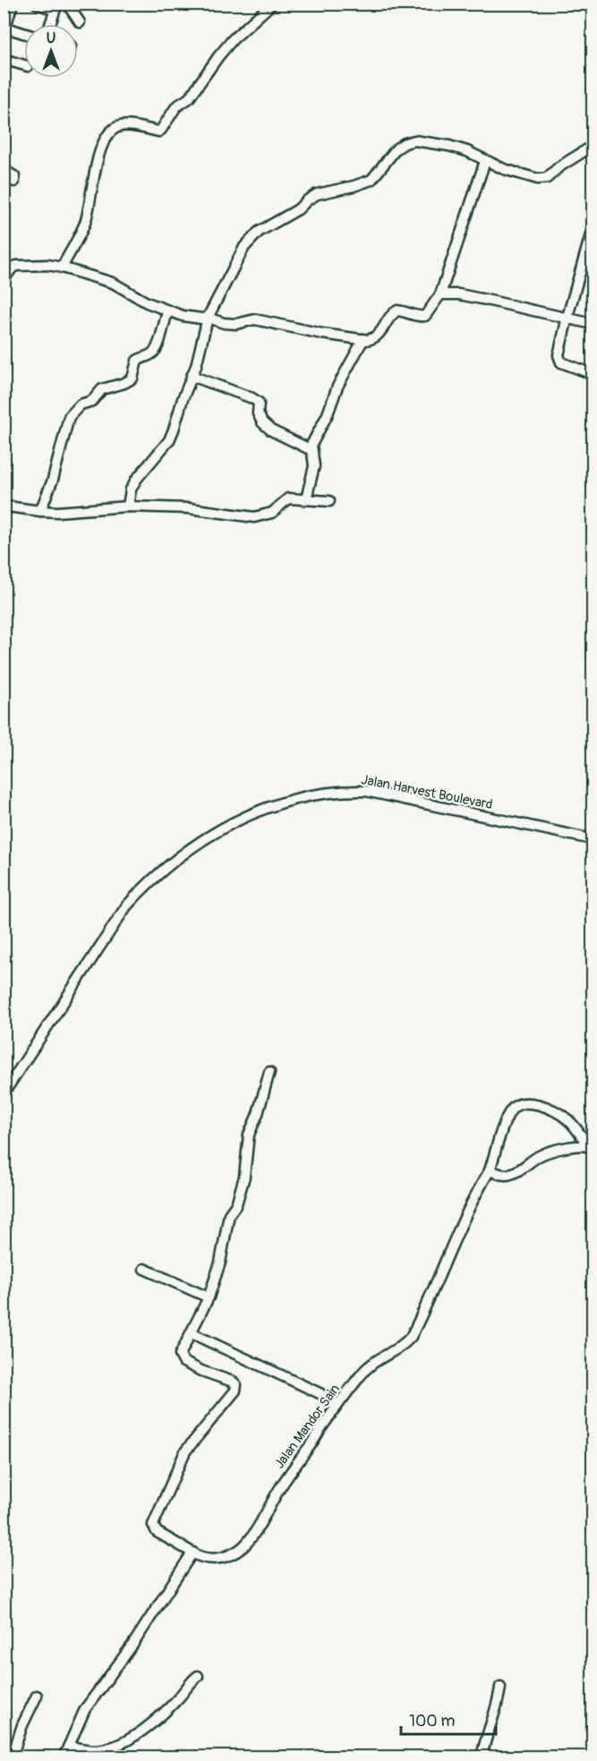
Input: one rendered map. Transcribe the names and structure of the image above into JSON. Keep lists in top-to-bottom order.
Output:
{
  "streets": {
    "street": ["Jalan Harvest Boulevard", "Jalan Mandor Sain"]
  },
  "scale_bar": "100 m",
  "north": "top"
}
